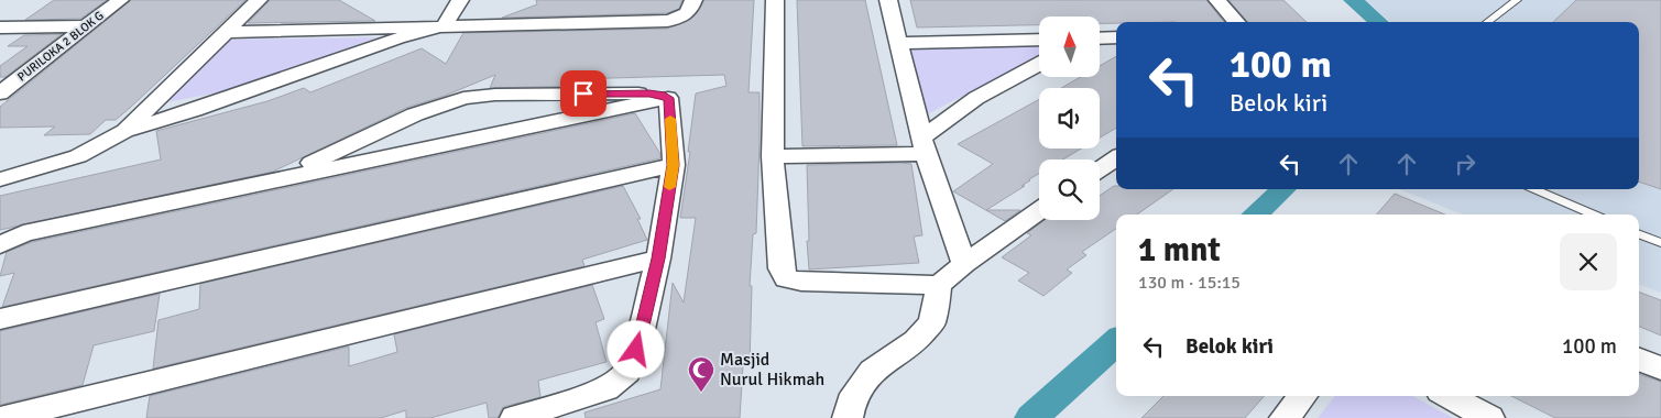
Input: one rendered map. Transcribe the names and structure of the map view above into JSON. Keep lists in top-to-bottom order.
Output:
{
  "streets": {
    "street": ["PURILOKA 2 BLOK G"]
  },
  "places": {
    "mosque": ["Masjid Nurul Hikmah"]
  },
  "north": "top",
  "page": {
    "turn": ["100 m", "Belok kiri"],
    "heading": ["1 mnt", "130 m · 15:15"],
    "list": [
      {
        "name": "Belok kiri",
        "value": "100 m"
      }
    ]
  }
}
